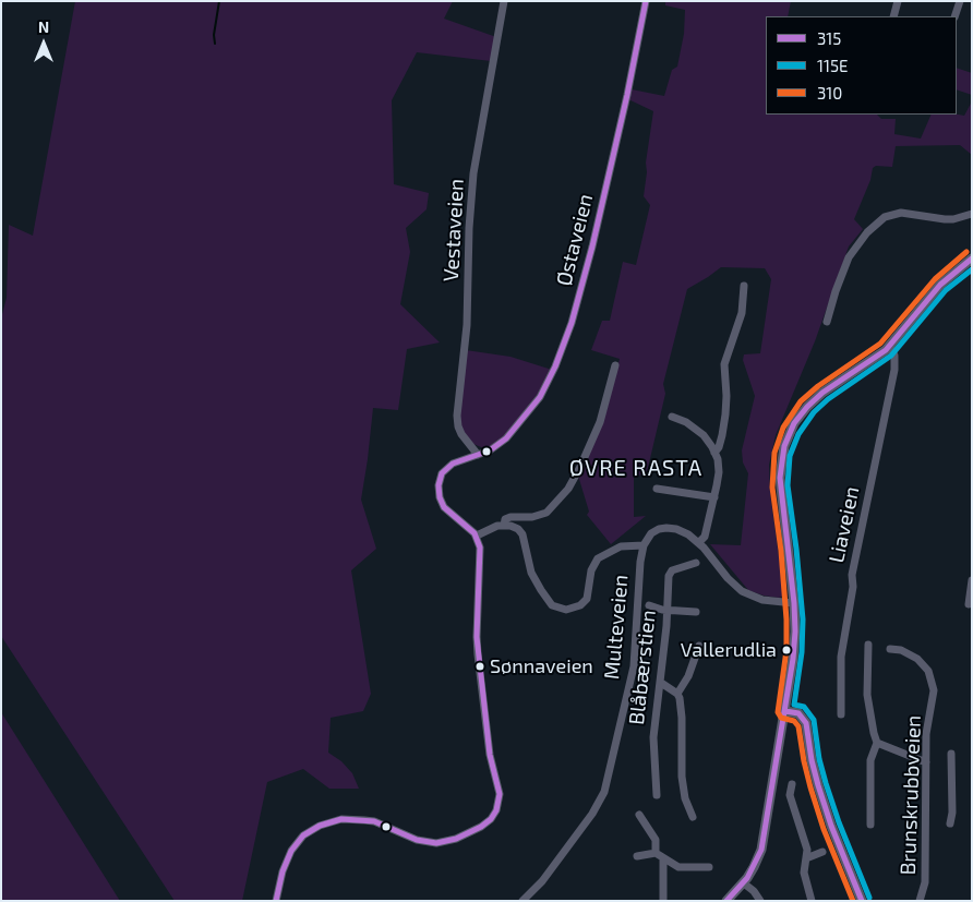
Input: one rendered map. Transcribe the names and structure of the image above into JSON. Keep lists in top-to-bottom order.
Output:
{
  "streets": {
    "street": [
      "Vestaveien",
      "Østaveien",
      "Liaveien",
      "Multeveien",
      "Blåbærstien",
      "Brunskrubbveien"
    ]
  },
  "crossings": [
    ["Vestaveien", "Østaveien"]
  ],
  "districts": ["ØVRE RASTA"],
  "places": ["Vallerudlia", "Sønnaveien"],
  "lines": ["transit line 315", "transit line 310", "transit line 115E"],
  "legend": ["315", "115E", "310"],
  "north": "top"
}
